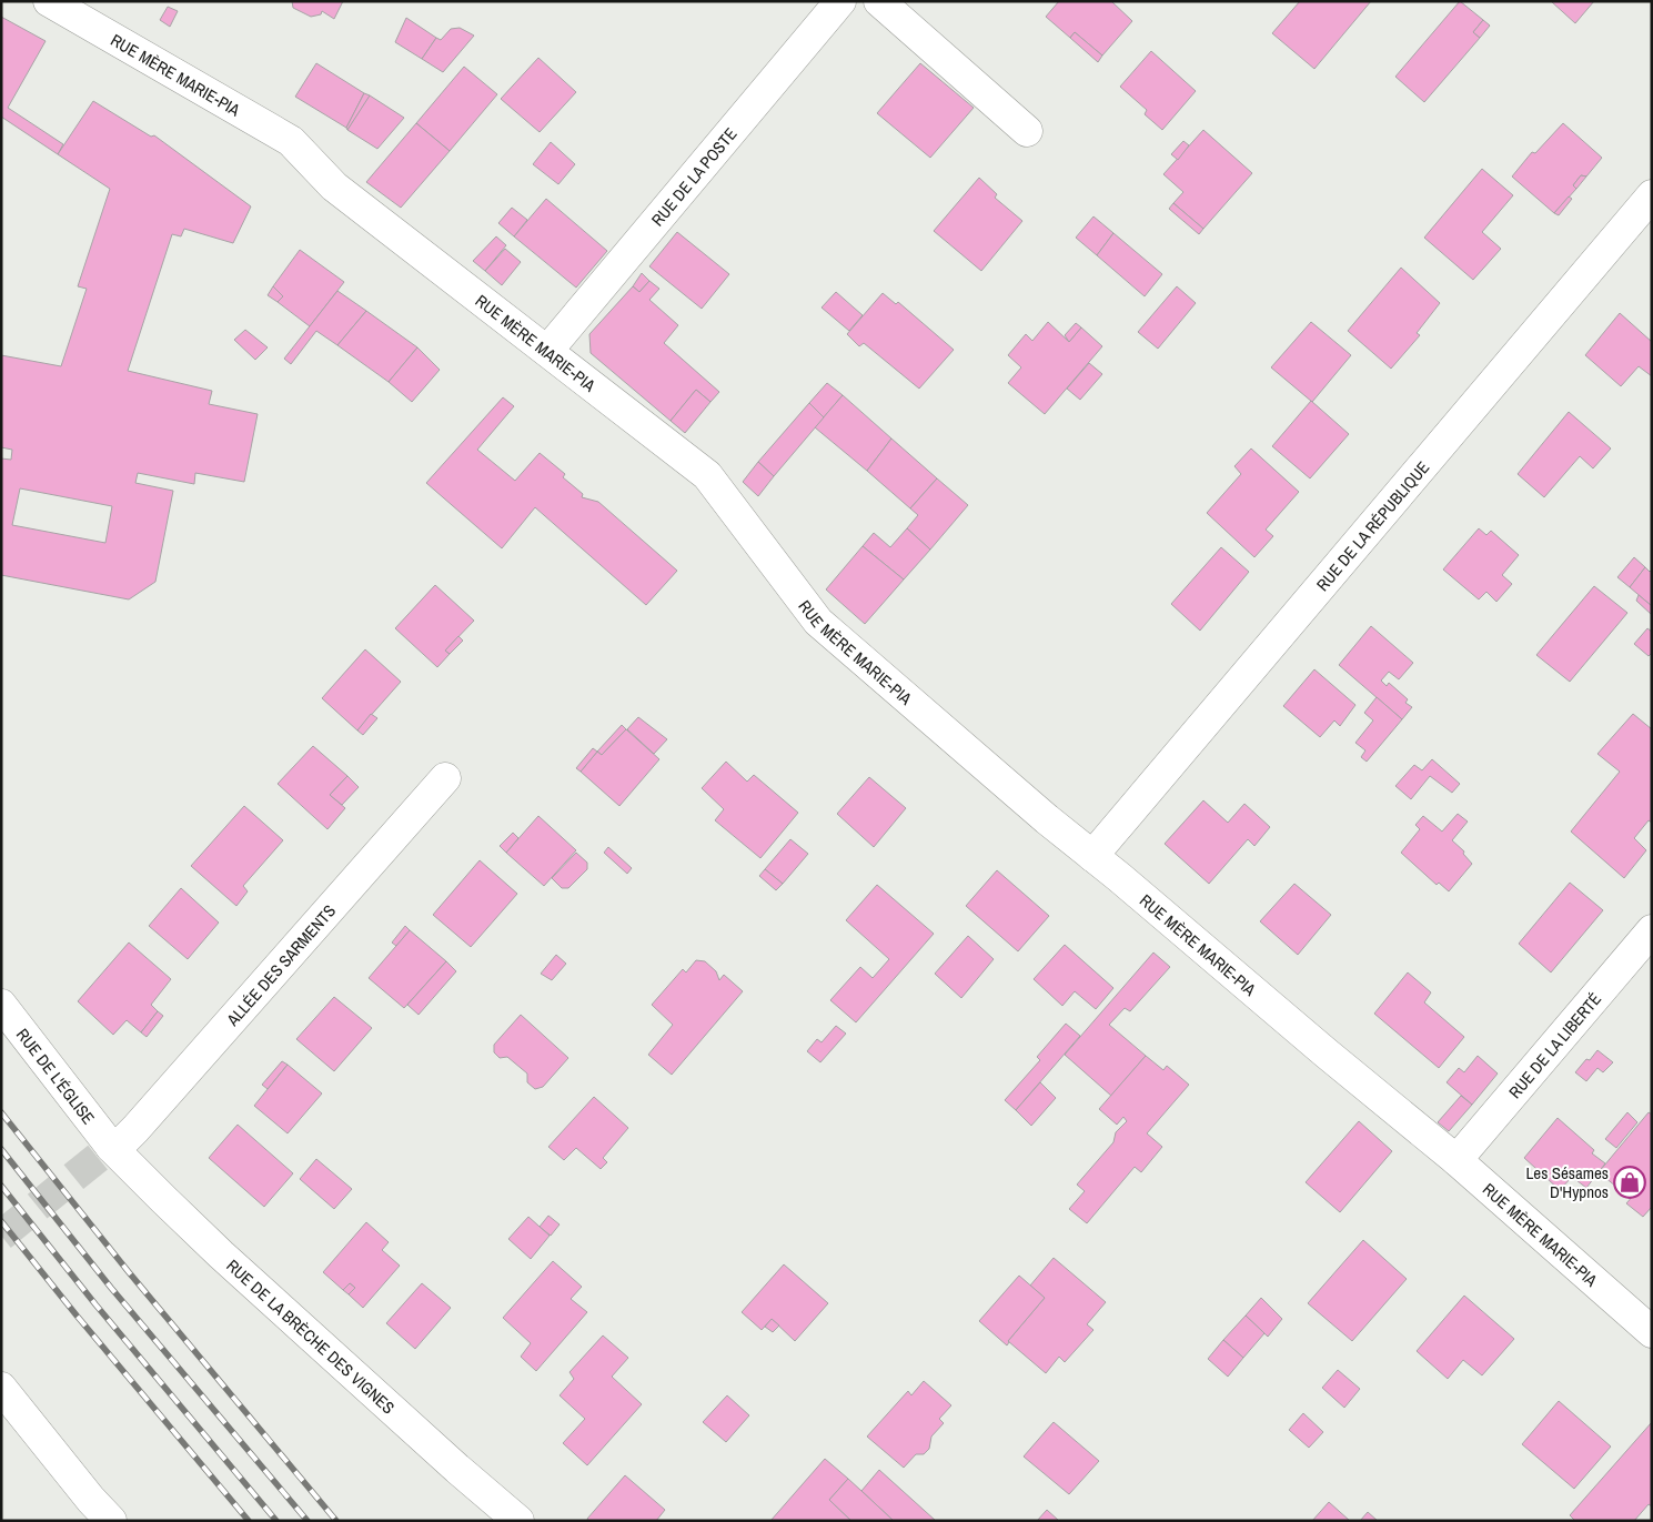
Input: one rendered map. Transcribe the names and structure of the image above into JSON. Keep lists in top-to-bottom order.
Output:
{
  "streets": {
    "street": [
      "RUE MÈRE MARIE-PIA",
      "RUE DE LA POSTE",
      "RUE DE LA RÉPUBLIQUE",
      "ALLÉE DES SARMENTS",
      "RUE DE LA LIBERTÉ",
      "RUE DE L'ÉGLISE",
      "RUE DE LA BRÈCHE DES VIGNES"
    ]
  },
  "crossings": [
    ["RUE MÈRE MARIE-PIA", "RUE DE LA POSTE"],
    ["RUE MÈRE MARIE-PIA", "RUE DE LA RÉPUBLIQUE"],
    ["RUE MÈRE MARIE-PIA", "RUE DE LA LIBERTÉ"],
    ["ALLÉE DES SARMENTS", "RUE DE L'ÉGLISE"],
    ["ALLÉE DES SARMENTS", "RUE DE LA BRÈCHE DES VIGNES"],
    ["RUE DE L'ÉGLISE", "RUE DE LA BRÈCHE DES VIGNES"]
  ],
  "places": {
    "shop": ["Les Sésames D'Hypnos"]
  }
}
